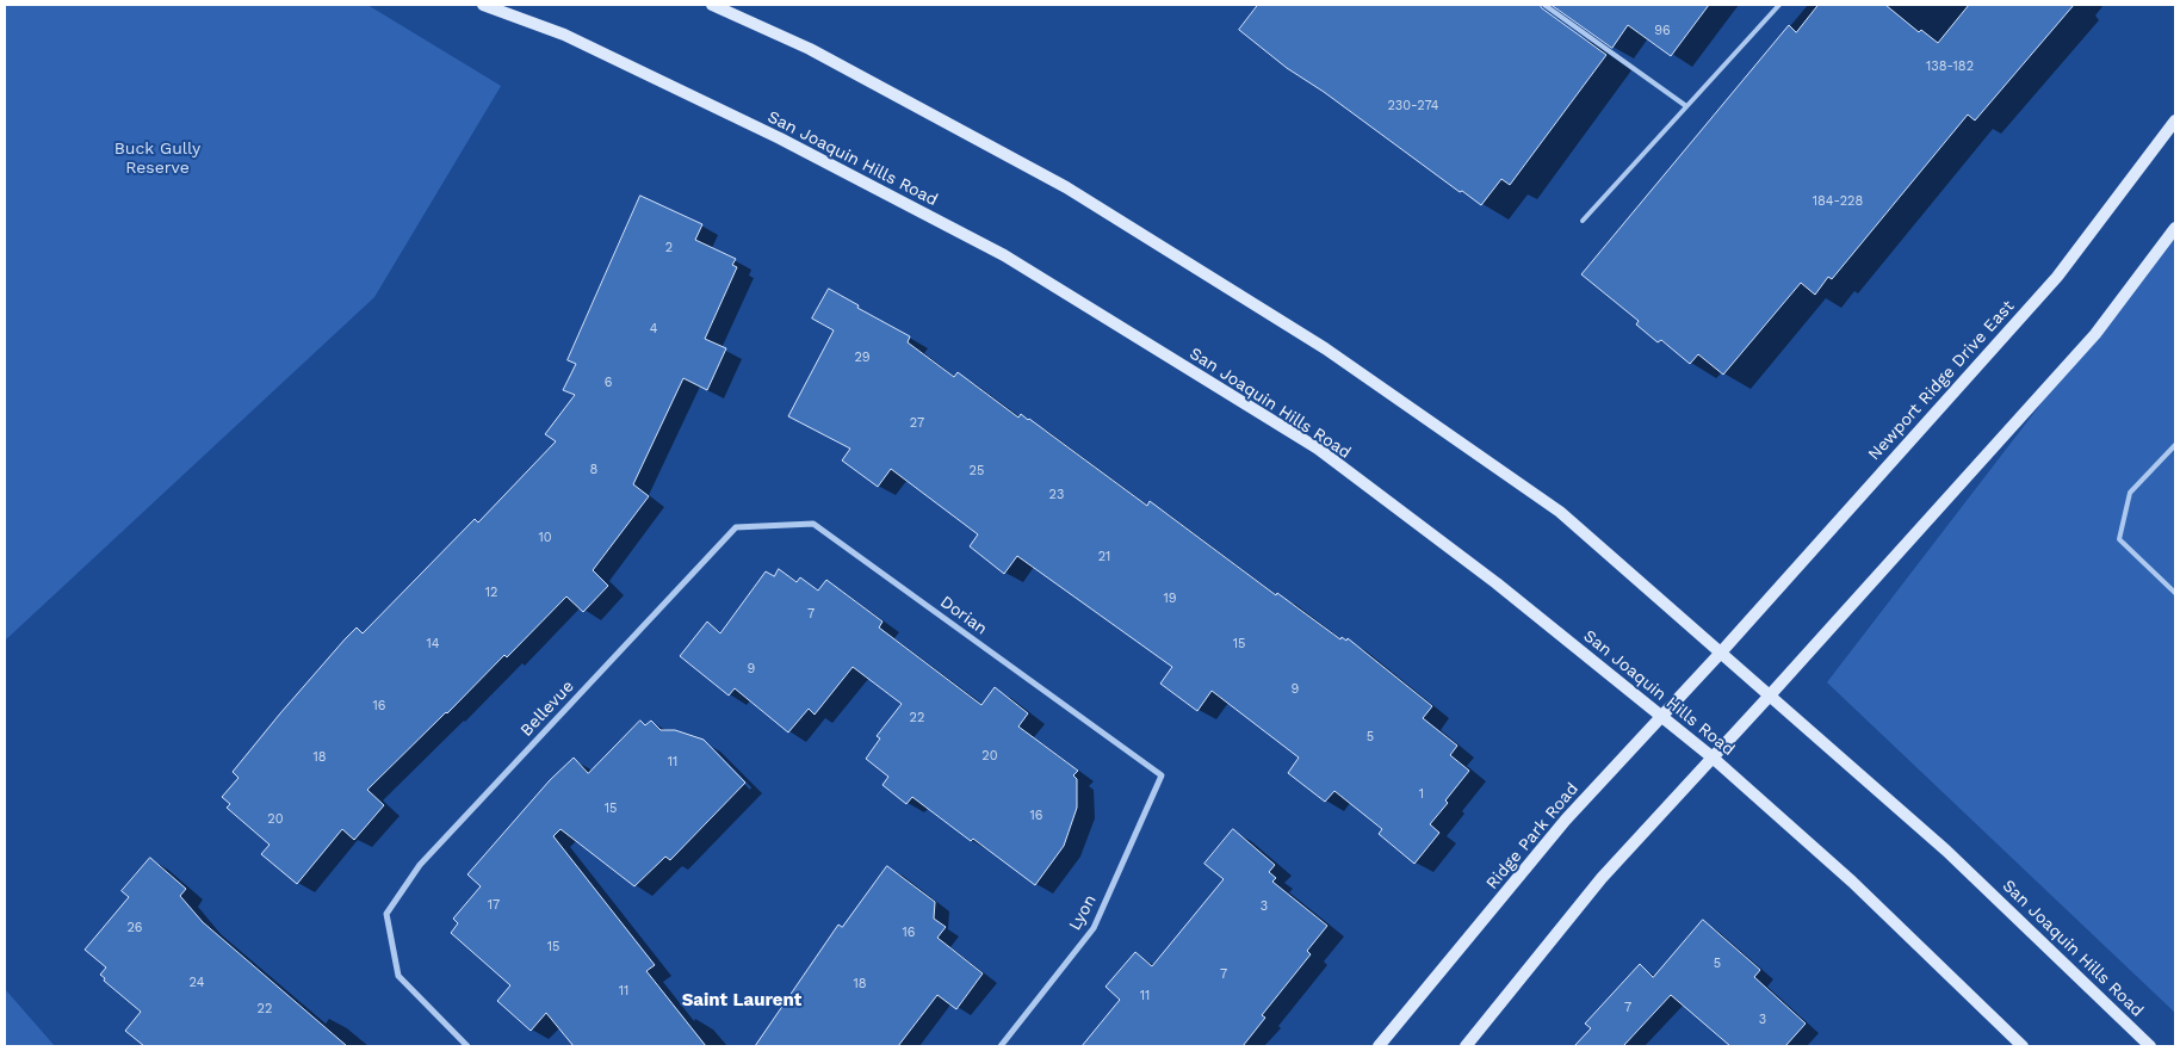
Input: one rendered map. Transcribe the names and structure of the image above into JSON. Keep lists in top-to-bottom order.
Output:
{
  "streets": {
    "main road": ["San Joaquin Hills Road", "Newport Ridge Drive East", "Ridge Park Road"],
    "street": ["Dorian", "Bellevue", "Lyon"]
  },
  "crossings": [
    ["San Joaquin Hills Road", "Newport Ridge Drive East"],
    ["San Joaquin Hills Road", "Ridge Park Road"],
    ["Newport Ridge Drive East", "Ridge Park Road"],
    ["Dorian", "Bellevue"],
    ["Dorian", "Lyon"]
  ],
  "districts": ["Saint Laurent"],
  "parks": ["Buck Gully Reserve"],
  "house_numbers": [
    "96",
    "138-182",
    "230-274",
    "184-228",
    "2",
    "4",
    "29",
    "6",
    "27",
    "8",
    "25",
    "23",
    "10",
    "21",
    "12",
    "19",
    "7",
    "14",
    "15",
    "9",
    "9",
    "16",
    "22",
    "5",
    "20",
    "18",
    "11",
    "1",
    "15",
    "16",
    "20",
    "17",
    "3",
    "26",
    "16",
    "15",
    "5",
    "7",
    "24",
    "18",
    "11",
    "11",
    "7",
    "22",
    "3"
  ]
}
